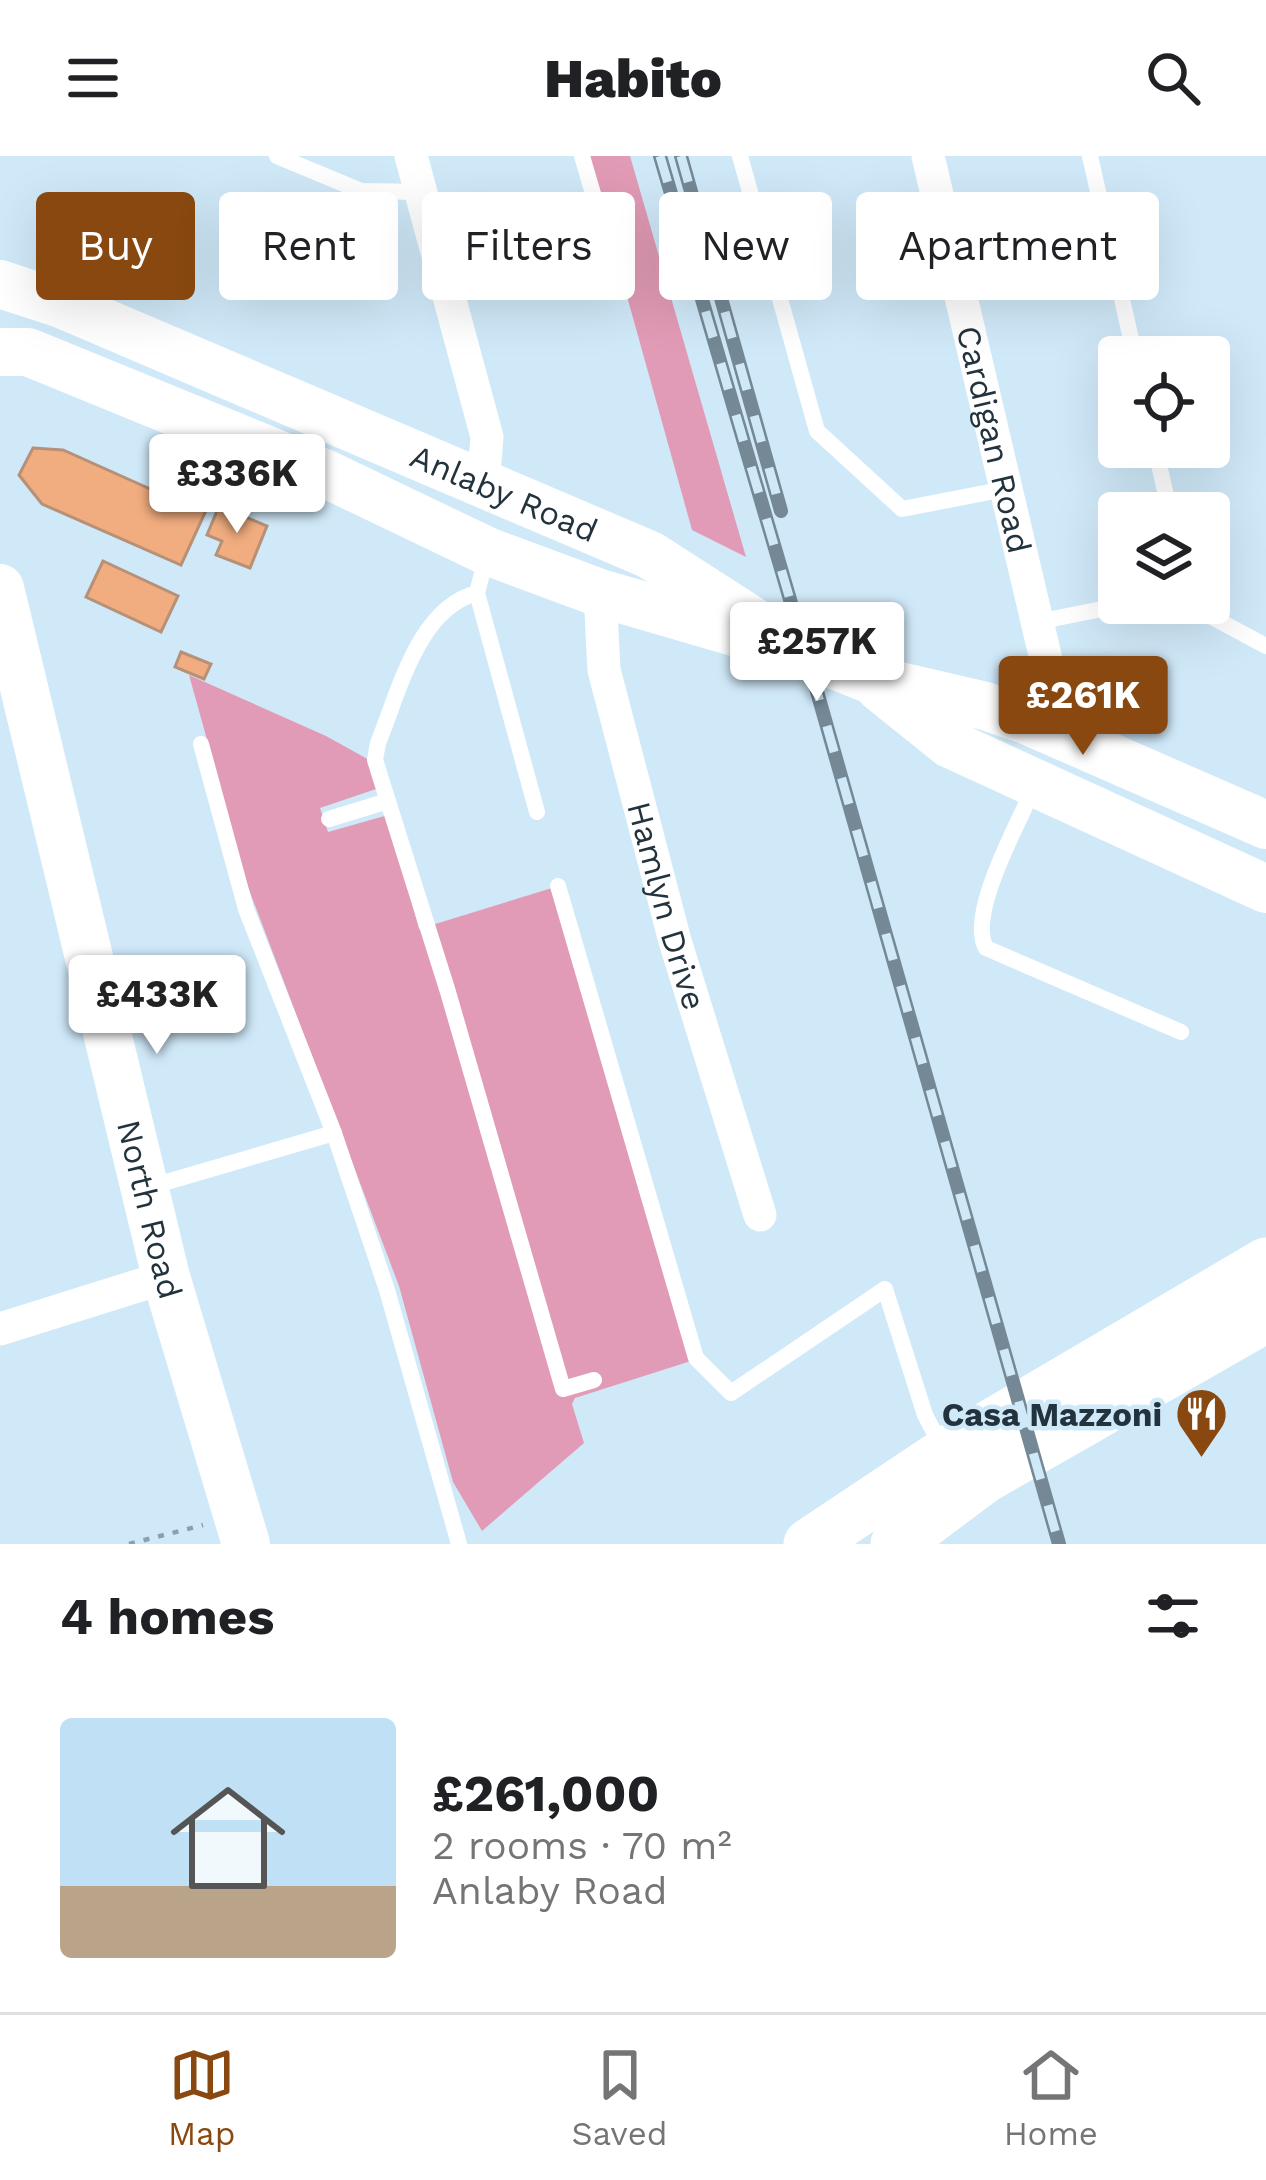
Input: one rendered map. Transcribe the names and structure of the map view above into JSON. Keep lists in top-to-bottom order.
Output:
{
  "streets": {
    "main road": ["Anlaby Road", "North Road"],
    "street": ["Cardigan Road", "Hamlyn Drive"]
  },
  "crossings": [
    ["Cardigan Road", "Anlaby Road"],
    ["Anlaby Road", "Hamlyn Drive"]
  ],
  "places": {
    "restaurant": ["Casa Mazzoni"]
  },
  "page": {
    "header": "Habito",
    "chip": [
      "Buy",
      "Rent",
      "Filters",
      "New",
      "Apartment"
    ],
    "price": [
      "£336K",
      "£257K",
      "£261K",
      "£433K"
    ],
    "heading": "4 homes",
    "list": [
      {
        "name": "£261,000",
        "note": "2 rooms · 70 m² · Anlaby Road"
      }
    ],
    "tabs": ["Map", "Saved", "Home"]
  }
}
